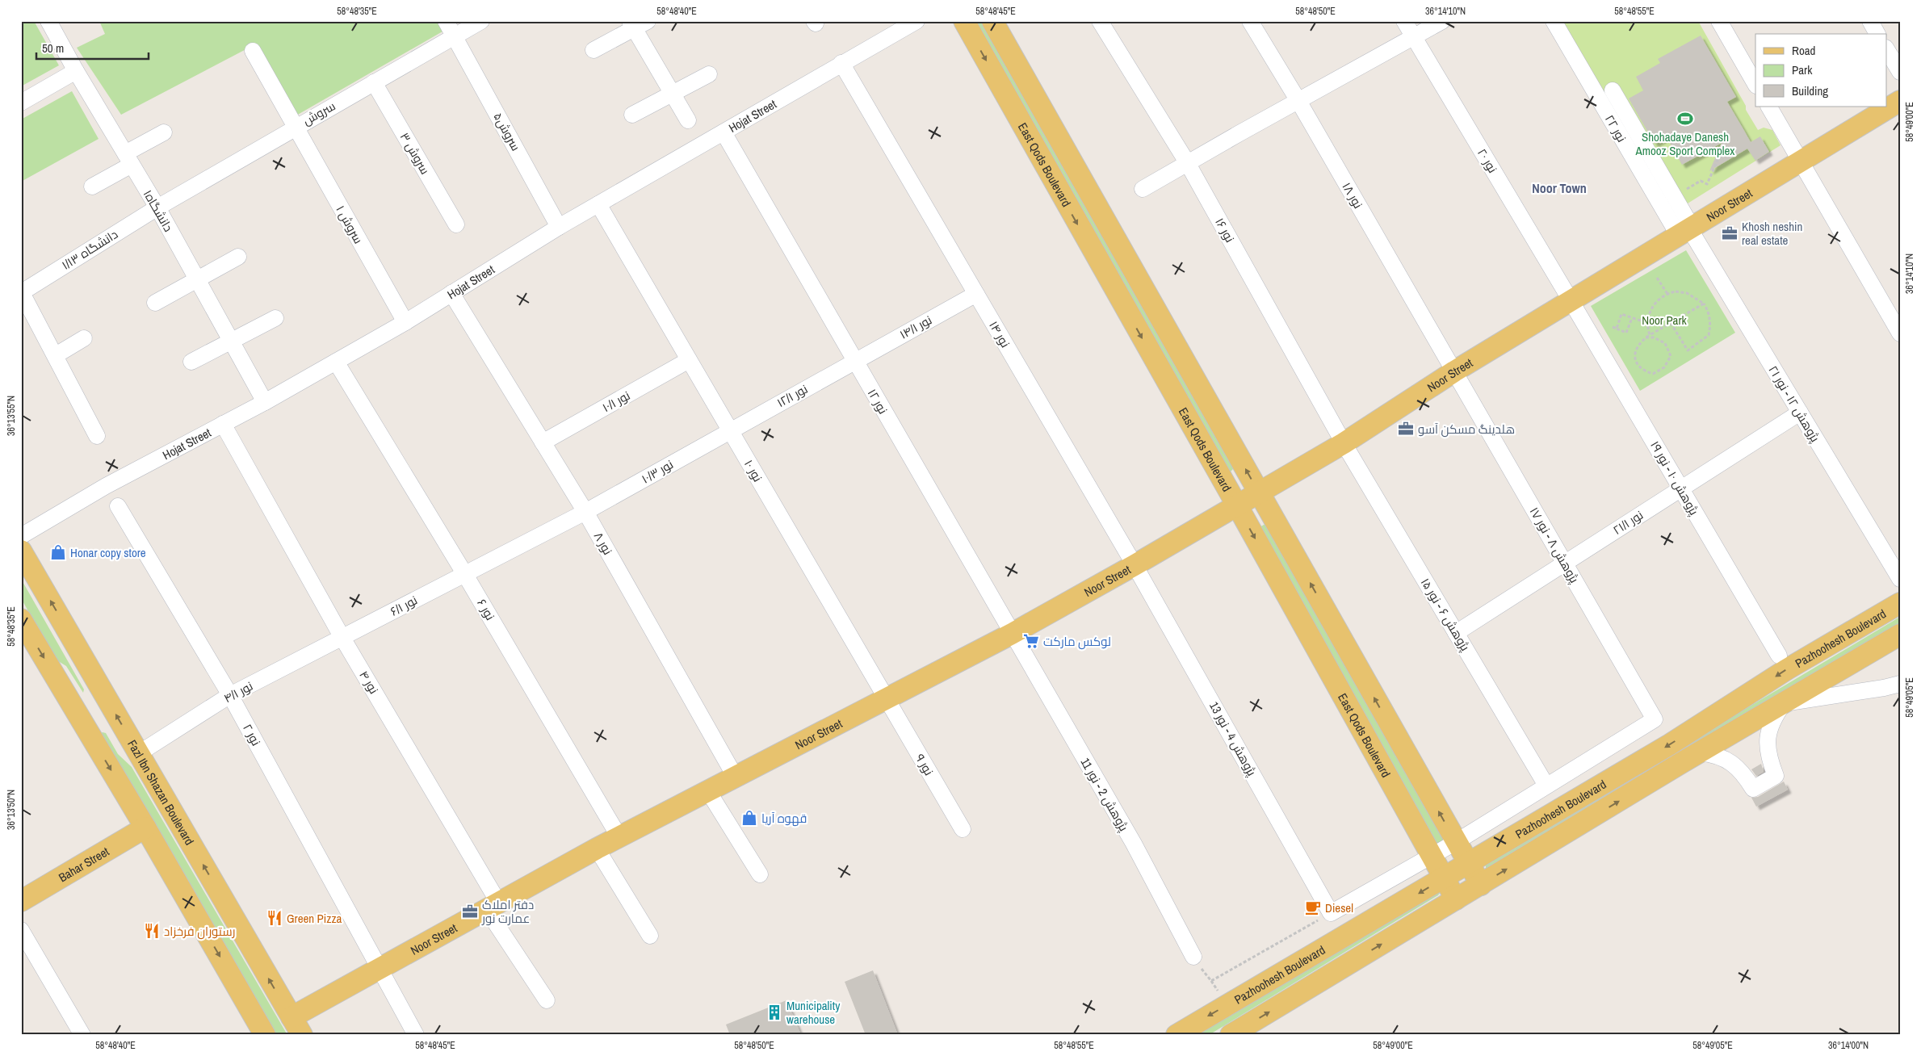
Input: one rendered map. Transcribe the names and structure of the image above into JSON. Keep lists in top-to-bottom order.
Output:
{
  "streets": {
    "main road": [
      "East Qods Boulevard",
      "Noor Street",
      "Pazhoohesh Boulevard",
      "Fazl Ibn Shazan Boulevard",
      "Bahar Street"
    ],
    "street": [
      "سروش",
      "Hojat Street",
      "نور ۲۲",
      "سروش۵",
      "سروش ۳",
      "نور ۲۰",
      "نور ۱۸",
      "دانشگاه۱",
      "سروش ۱",
      "نور ۱۶",
      "دانشگاه ۱/۱۳",
      "نور ۱۴/۱",
      "نور ۱۴",
      "نور ۱۲/۱",
      "نور ۱۰/۱",
      "نور ۱۲",
      "پژوهش ۱۲ - نور ۲۱",
      "نور ۱۰",
      "نور ۱۰/۳",
      "پژوهش ۱۰ - نور ۱۹",
      "نور ۲۱/۱",
      "نور ۸",
      "پژوهش ۸ - نور ۱۷",
      "نور ۶/۱",
      "نور ۶",
      "پژوهش ۶ - نور ۱۵",
      "نور ۴",
      "نور ۴/۱",
      "نور ۲",
      "پژوهش 4 - نور 13",
      "نور ۹",
      "پژوهش 2 - نور 11"
    ]
  },
  "crossings": [
    ["سروش", "سروش۵"],
    ["سروش", "سروش ۳"],
    ["سروش", "دانشگاه۱"],
    ["سروش", "سروش ۱"],
    ["سروش", "دانشگاه ۱/۱۳"],
    ["Hojat Street", "سروش۵"],
    ["Hojat Street", "دانشگاه۱"],
    ["Hojat Street", "سروش ۱"],
    ["Hojat Street", "نور ۱۴"],
    ["Hojat Street", "نور ۱۲"],
    ["Hojat Street", "نور ۱۰"],
    ["Hojat Street", "نور ۸"],
    ["Hojat Street", "نور ۶"],
    ["Hojat Street", "نور ۴"],
    ["نور ۲۲", "Noor Street"],
    ["نور ۲۲", "پژوهش ۱۲ - نور ۲۱"],
    ["نور ۲۰", "Noor Street"],
    ["نور ۲۰", "پژوهش ۱۰ - نور ۱۹"],
    ["East Qods Boulevard", "Noor Street"],
    ["East Qods Boulevard", "Pazhoohesh Boulevard"],
    ["نور ۱۸", "Noor Street"],
    ["نور ۱۸", "پژوهش ۸ - نور ۱۷"],
    ["Noor Street", "نور ۱۶"],
    ["Noor Street", "نور ۱۴"],
    ["Noor Street", "نور ۱۲"],
    ["Noor Street", "پژوهش ۱۲ - نور ۲۱"],
    ["Noor Street", "نور ۱۰"],
    ["Noor Street", "پژوهش ۱۰ - نور ۱۹"],
    ["Noor Street", "نور ۸"],
    ["Noor Street", "پژوهش ۸ - نور ۱۷"],
    ["Noor Street", "نور ۶"],
    ["Noor Street", "پژوهش ۶ - نور ۱۵"],
    ["Noor Street", "نور ۴"],
    ["Noor Street", "نور ۲"],
    ["Noor Street", "پژوهش 4 - نور 13"],
    ["Noor Street", "نور ۹"],
    ["Noor Street", "Fazl Ibn Shazan Boulevard"],
    ["Noor Street", "پژوهش 2 - نور 11"],
    ["دانشگاه۱", "دانشگاه ۱/۱۳"],
    ["نور ۱۶", "پژوهش ۶ - نور ۱۵"],
    ["نور ۱۴/۱", "نور ۱۴"],
    ["نور ۱۴/۱", "نور ۱۲/۱"],
    ["نور ۱۴/۱", "نور ۱۲"],
    ["نور ۱۴", "پژوهش 4 - نور 13"],
    ["نور ۱۲/۱", "نور ۱۲"],
    ["نور ۱۲/۱", "نور ۱۰"],
    ["نور ۱۲/۱", "نور ۱۰/۳"],
    ["نور ۱۰/۱", "نور ۱۰"],
    ["نور ۱۰/۱", "نور ۸"],
    ["نور ۱۲", "پژوهش 2 - نور 11"],
    ["پژوهش ۱۲ - نور ۲۱", "نور ۲۱/۱"],
    ["نور ۱۰", "نور ۱۰/۳"],
    ["نور ۱۰", "نور ۹"],
    ["نور ۱۰/۳", "نور ۸"],
    ["نور ۱۰/۳", "نور ۶/۱"],
    ["نور ۱۰/۳", "نور ۶"],
    ["پژوهش ۱۰ - نور ۱۹", "نور ۲۱/۱"],
    ["نور ۲۱/۱", "پژوهش ۸ - نور ۱۷"],
    ["نور ۲۱/۱", "پژوهش ۶ - نور ۱۵"],
    ["پژوهش ۸ - نور ۱۷", "پژوهش ۶ - نور ۱۵"],
    ["نور ۶/۱", "نور ۶"],
    ["نور ۶/۱", "نور ۴"],
    ["نور ۶/۱", "نور ۴/۱"],
    ["نور ۴", "نور ۴/۱"],
    ["نور ۴/۱", "نور ۲"],
    ["نور ۴/۱", "Fazl Ibn Shazan Boulevard"]
  ],
  "districts": ["Noor Town"],
  "parks": ["Noor Park"],
  "places": {
    "sports": ["Shohadaye Danesh Amooz Sport Complex"],
    "office": ["Khosh neshin real estate", "هلدینگ مسکن آسو", "دفتر املاک عمارت نور"],
    "shop": ["Honar copy store", "قهوه آریا"],
    "supermarket": ["لوکس مارکت"],
    "cafe": ["Diesel"],
    "restaurant": ["Green Pizza", "رستوران فرخزاد"],
    "building": ["Municipality warehouse"]
  },
  "legend": ["Road", "Park", "Building"],
  "scale_bar": "50 m",
  "coordinates": [
    "58°48'35\"E",
    "58°48'40\"E",
    "58°48'45\"E",
    "58°48'50\"E",
    "36°14'10\"N",
    "58°48'55\"E",
    "58°49'00\"E",
    "36°13'55\"N",
    "58°49'05\"E",
    "36°13'50\"N",
    "36°14'00\"N"
  ]
}
